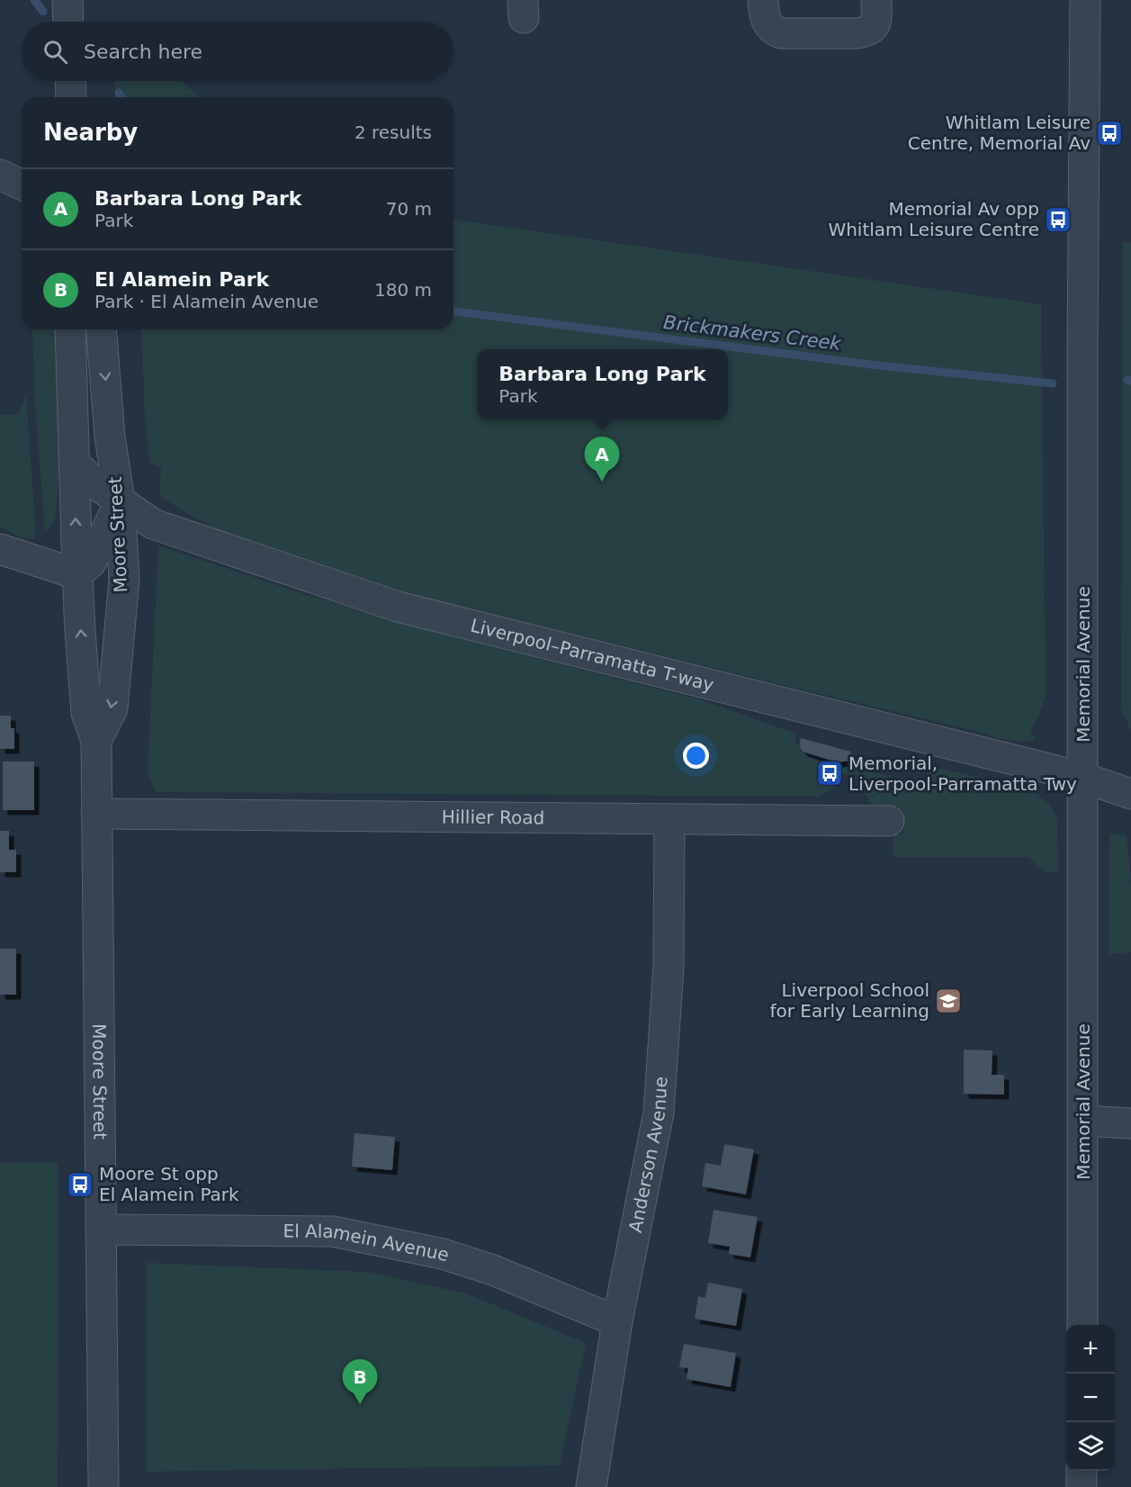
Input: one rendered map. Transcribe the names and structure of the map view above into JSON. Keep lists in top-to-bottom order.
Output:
{
  "streets": {
    "street": [
      "Moore Street",
      "Liverpool–Parramatta T-way",
      "Memorial Avenue",
      "Hillier Road",
      "Anderson Avenue",
      "El Alamein Avenue"
    ]
  },
  "crossings": [
    ["Moore Street", "Liverpool–Parramatta T-way"],
    ["Moore Street", "Hillier Road"],
    ["Moore Street", "El Alamein Avenue"],
    ["Liverpool–Parramatta T-way", "Memorial Avenue"],
    ["Hillier Road", "Anderson Avenue"],
    ["Anderson Avenue", "El Alamein Avenue"]
  ],
  "water": ["Brickmakers Creek"],
  "places": {
    "bus stop": [
      "Whitlam Leisure Centre, Memorial Av",
      "Memorial Av opp Whitlam Leisure Centre",
      "Memorial, Liverpool-Parramatta Twy",
      "Moore St opp El Alamein Park"
    ],
    "school or university": ["Liverpool School for Early Learning"]
  },
  "page": {
    "search": "Search here",
    "heading": ["Nearby", "2 results"],
    "list": [
      {
        "mark": "A",
        "name": "Barbara Long Park",
        "note": "Park",
        "value": "70 m"
      },
      {
        "mark": "B",
        "name": "El Alamein Park",
        "note": "Park · El Alamein Avenue",
        "value": "180 m"
      }
    ],
    "popup": ["Barbara Long Park", "Park"],
    "pins": ["A", "B"],
    "map_buttons": ["+", "−"]
  }
}
